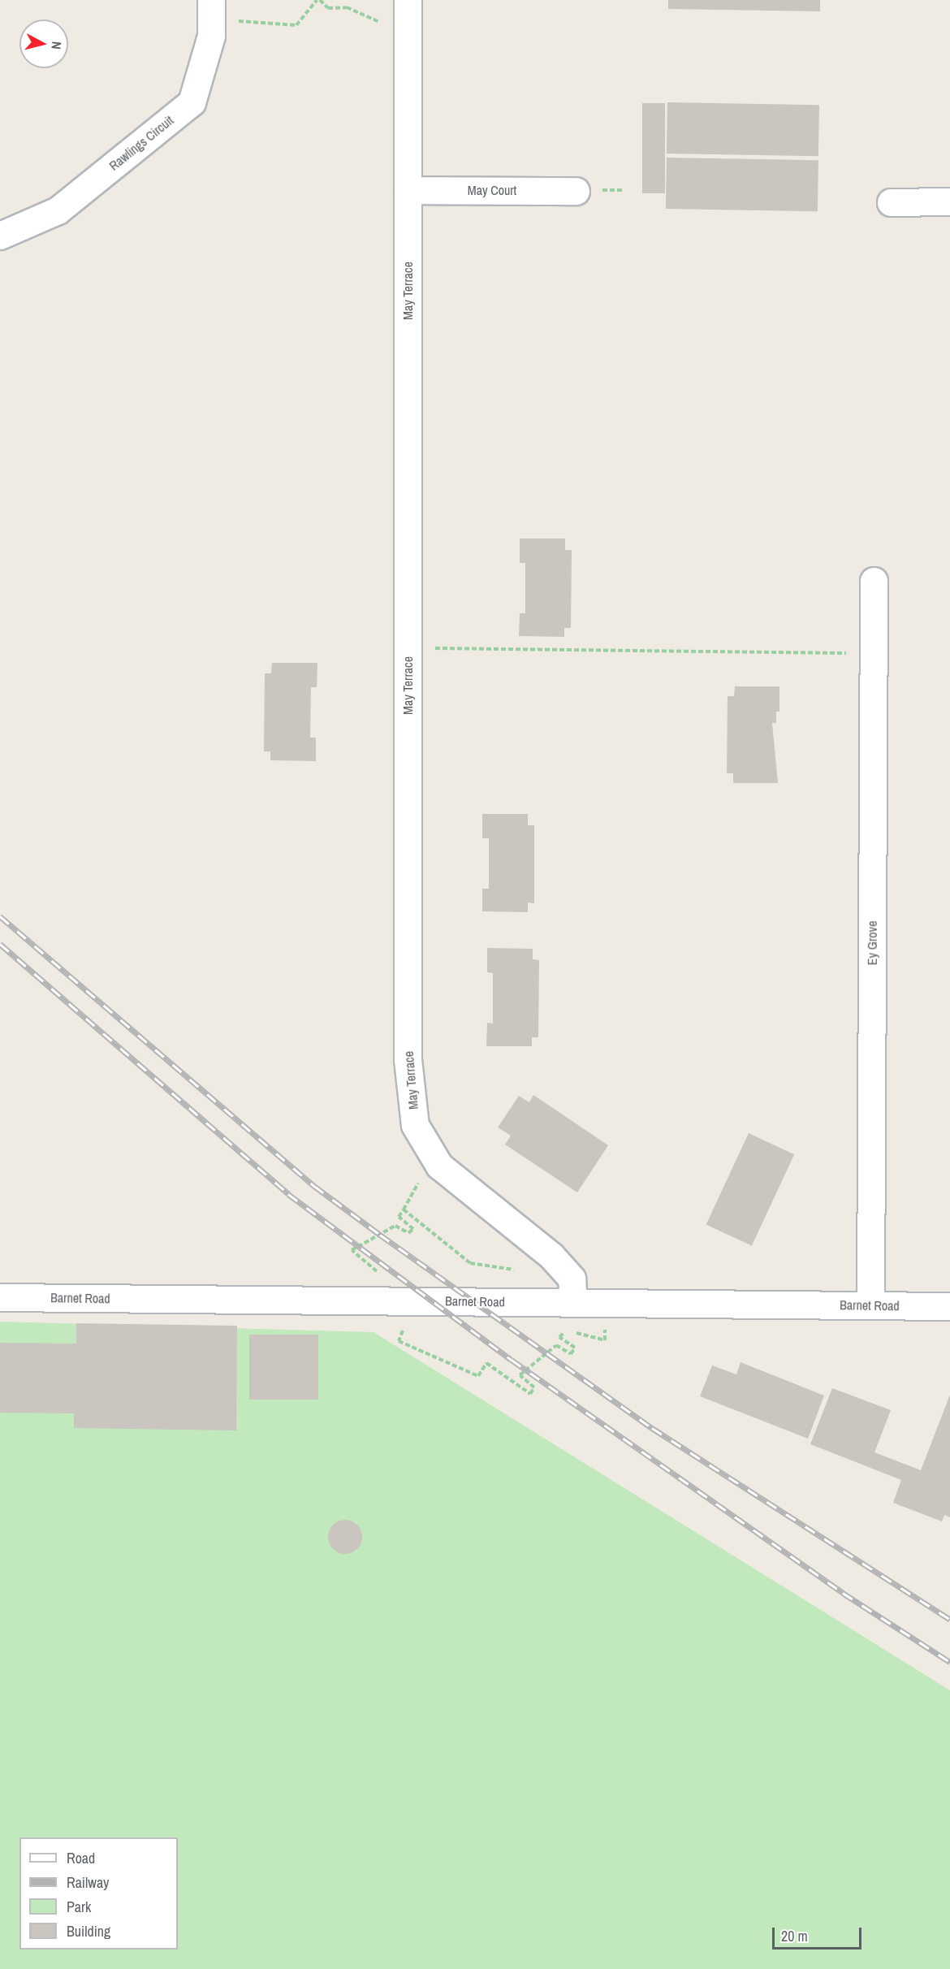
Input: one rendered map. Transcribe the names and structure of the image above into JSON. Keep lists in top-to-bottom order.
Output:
{
  "streets": {
    "street": [
      "Rawlings Circuit",
      "May Court",
      "May Terrace",
      "Ey Grove",
      "Barnet Road"
    ]
  },
  "crossings": [
    ["May Court", "May Terrace"],
    ["May Terrace", "Barnet Road"],
    ["Ey Grove", "Barnet Road"]
  ],
  "legend": [
    "Road",
    "Railway",
    "Park",
    "Building"
  ],
  "scale_bar": "20 m",
  "north": "right"
}
